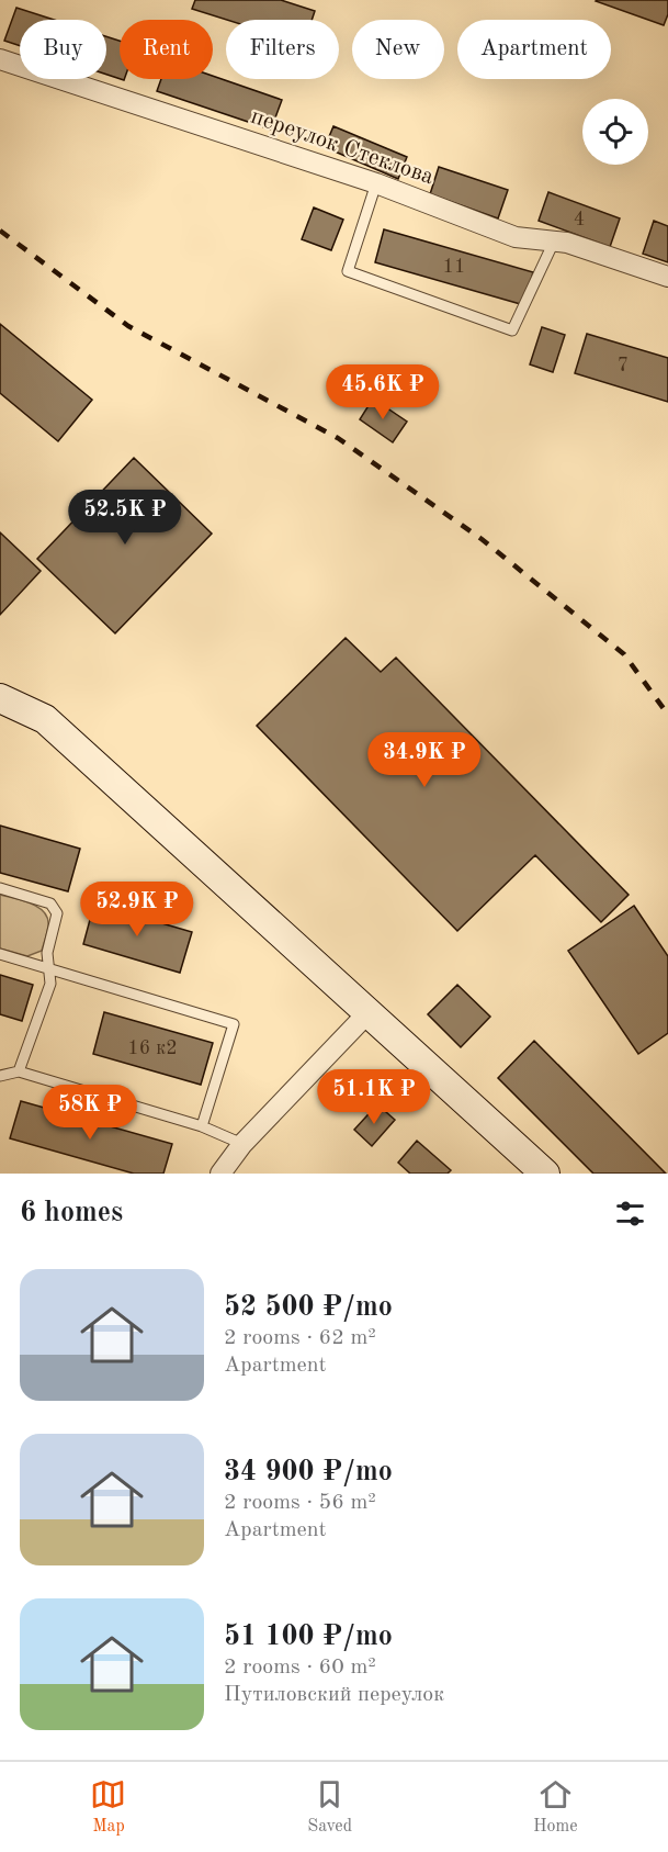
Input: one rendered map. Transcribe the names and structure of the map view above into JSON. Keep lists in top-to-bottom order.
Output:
{
  "streets": {
    "street": ["переулок Стеклова"]
  },
  "house_numbers": [
    "4",
    "11",
    "7",
    "16 к2"
  ],
  "page": {
    "chip": [
      "Buy",
      "Rent",
      "Filters",
      "New",
      "Apartment"
    ],
    "price": [
      "45.6K ₽",
      "52.5K ₽",
      "34.9K ₽",
      "52.9K ₽",
      "51.1K ₽",
      "58K ₽"
    ],
    "heading": "6 homes",
    "list": [
      {
        "name": "52 500 ₽/mo",
        "note": "2 rooms · 62 m² · Apartment"
      },
      {
        "name": "34 900 ₽/mo",
        "note": "2 rooms · 56 m² · Apartment"
      },
      {
        "name": "51 100 ₽/mo",
        "note": "2 rooms · 60 m² · Путиловский переулок"
      }
    ],
    "tabs": ["Map", "Saved", "Home"]
  }
}
